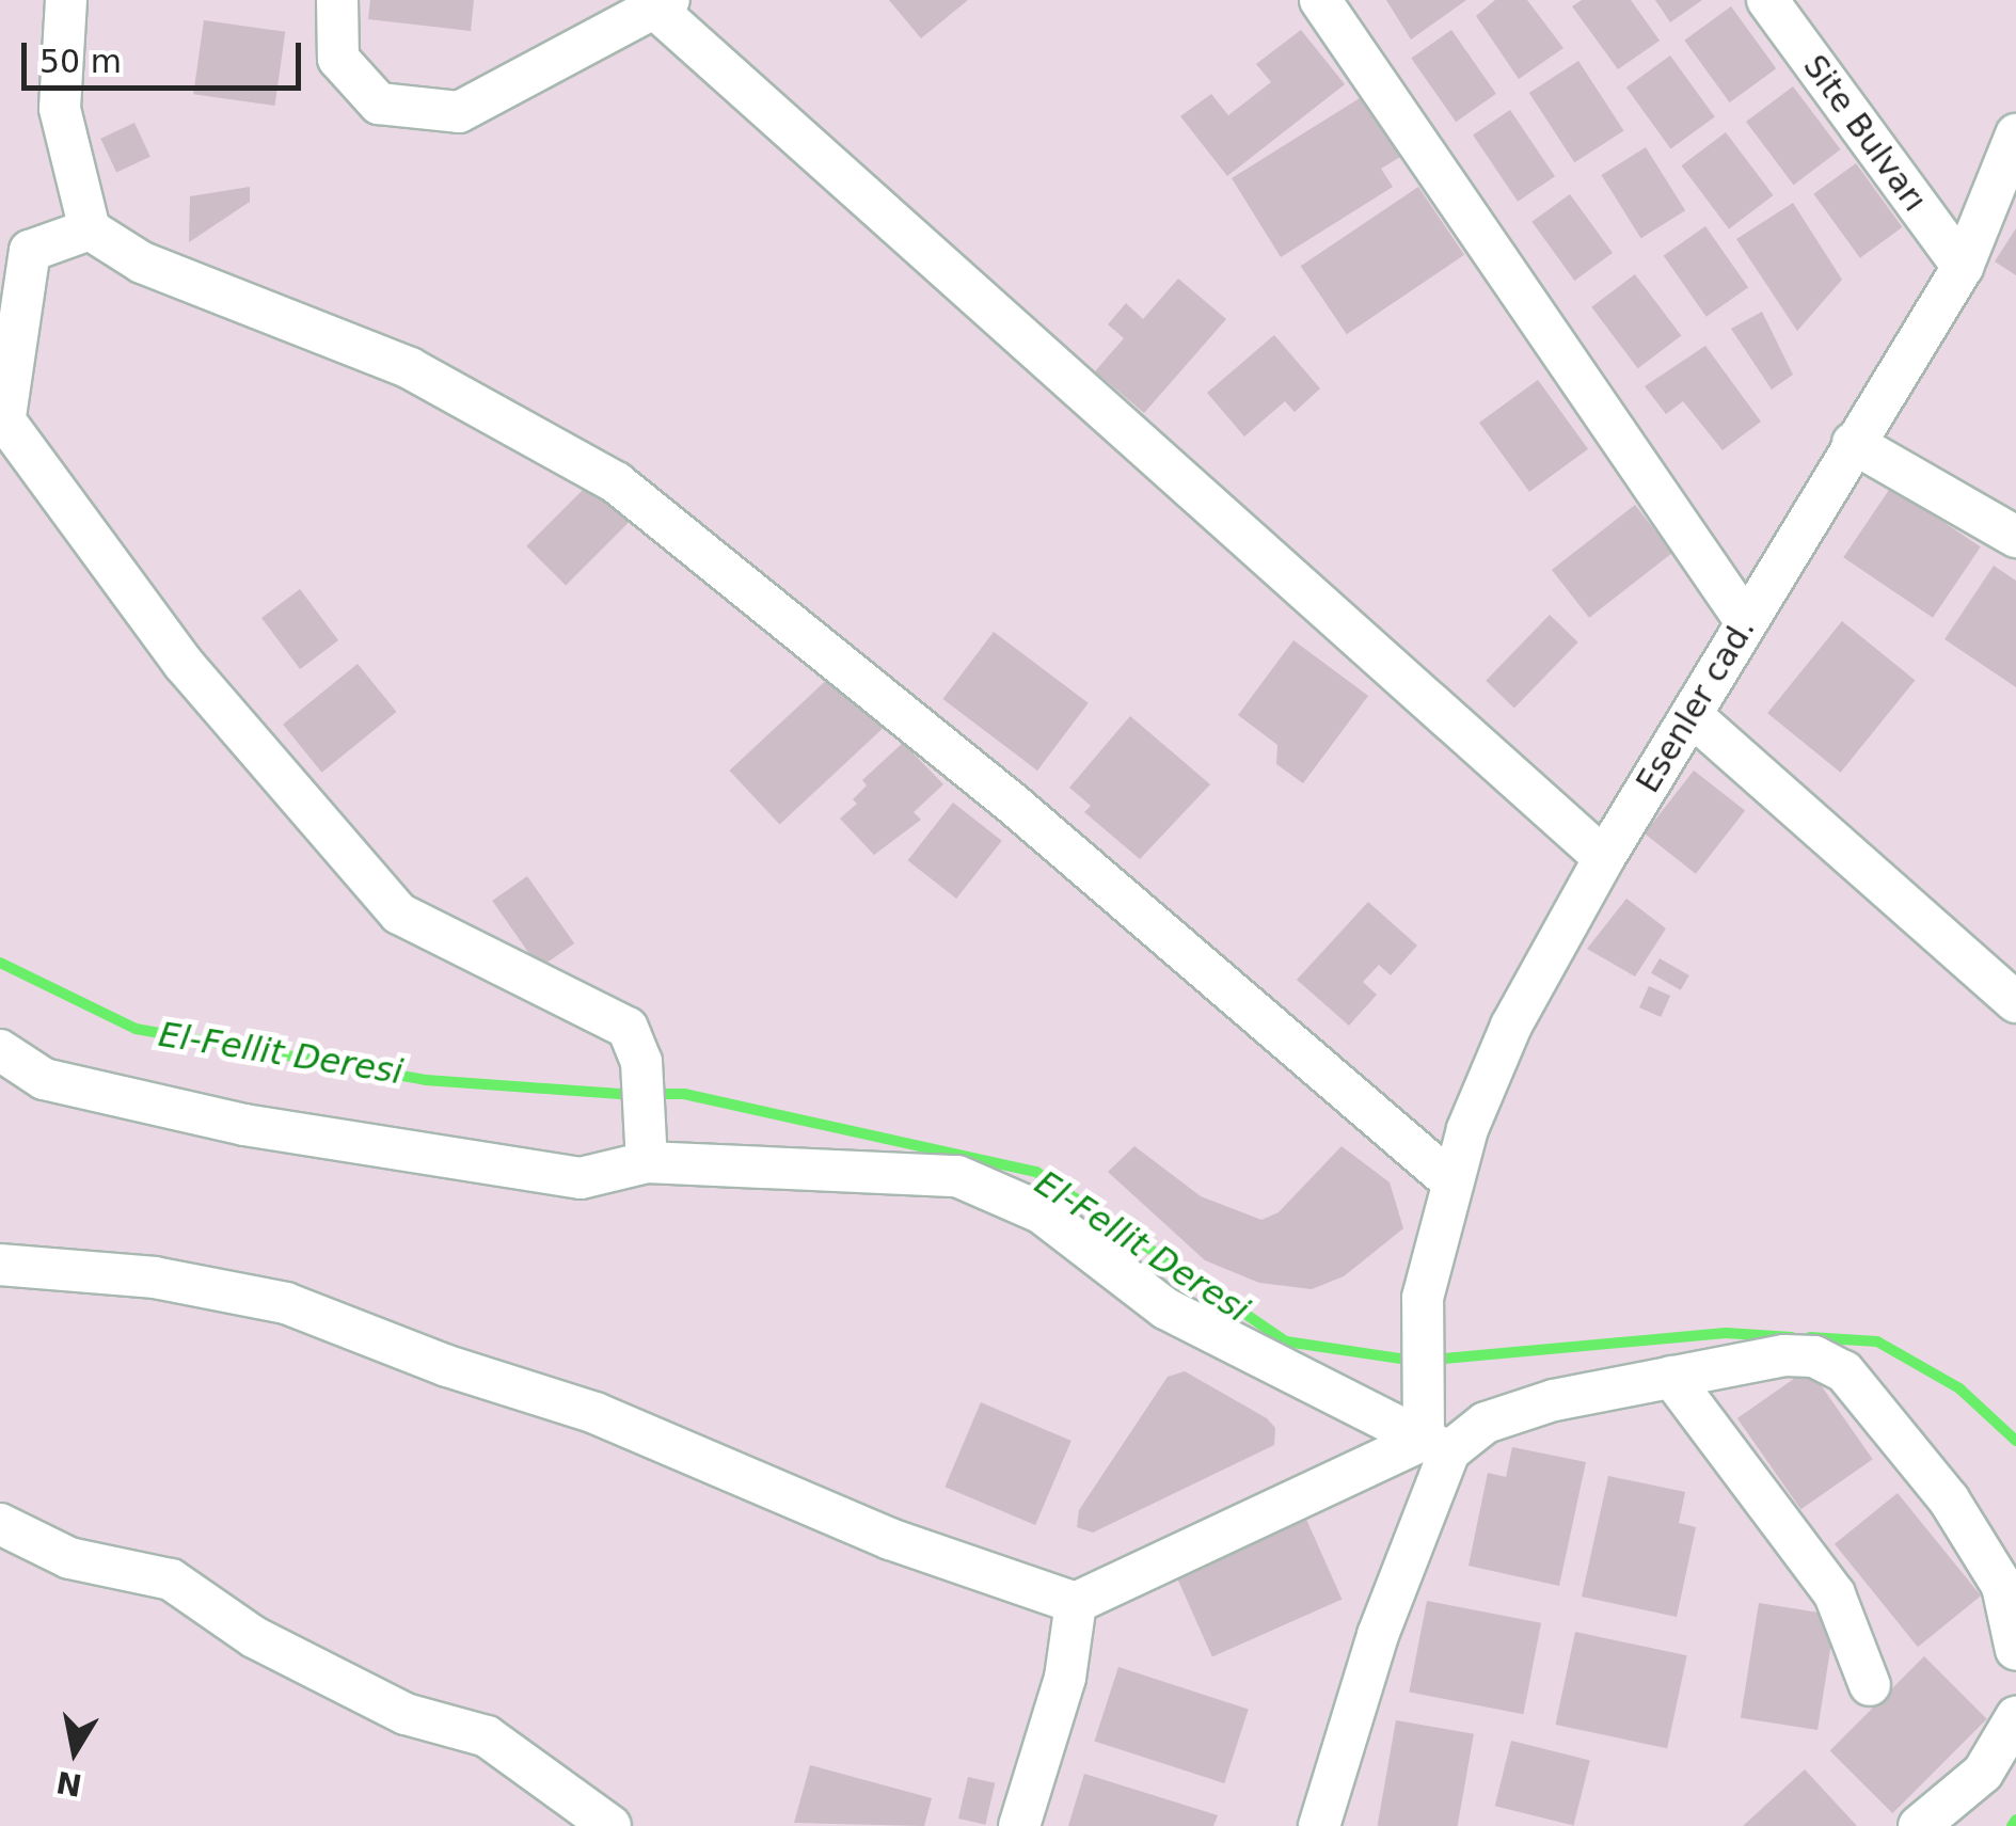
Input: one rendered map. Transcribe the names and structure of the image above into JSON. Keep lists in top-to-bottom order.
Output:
{
  "streets": {
    "street": ["Site Bulvarı", "Esenler cad."]
  },
  "crossings": [
    ["Site Bulvarı", "Esenler cad."]
  ],
  "water": ["El-Fellit Deresi"],
  "scale_bar": "50 m",
  "north": "bottom"
}
